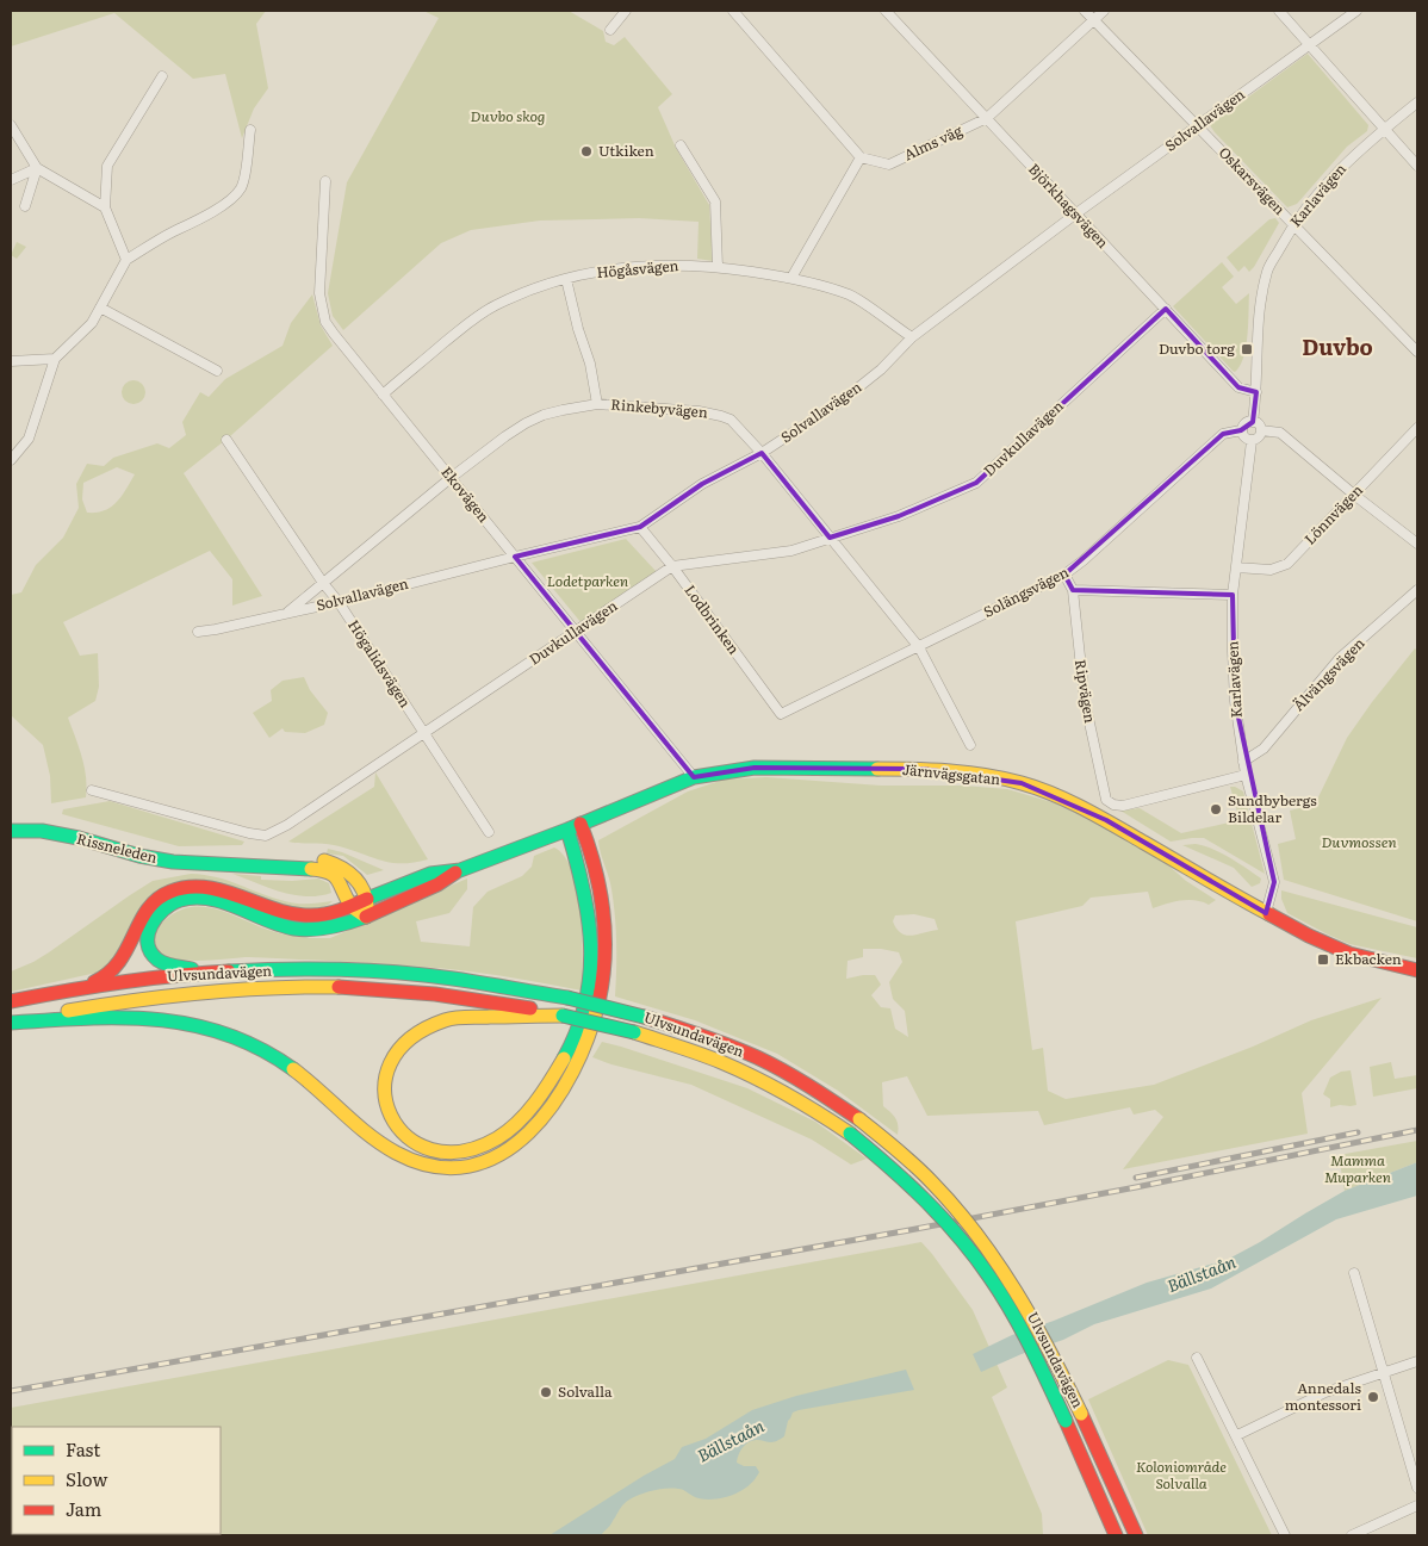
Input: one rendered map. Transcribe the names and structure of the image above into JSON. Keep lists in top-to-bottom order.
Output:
{
  "streets": {
    "main road": ["Järnvägsgatan", "Rissneleden", "Ulvsundavägen"],
    "street": [
      "Solvallavägen",
      "Alms väg",
      "Oskarsvägen",
      "Karlavägen",
      "Björkhagsvägen",
      "Högåsvägen",
      "Rinkebyvägen",
      "Duvkullavägen",
      "Ekovägen",
      "Lönnvägen",
      "Solängsvägen",
      "Lodbrinken",
      "Högalidsvägen",
      "Älvängsvägen",
      "Ripvägen"
    ]
  },
  "crossings": [
    ["Solvallavägen", "Oskarsvägen"],
    ["Solvallavägen", "Björkhagsvägen"],
    ["Solvallavägen", "Högåsvägen"],
    ["Solvallavägen", "Rinkebyvägen"],
    ["Solvallavägen", "Ekovägen"],
    ["Solvallavägen", "Lodbrinken"],
    ["Solvallavägen", "Högalidsvägen"],
    ["Alms väg", "Oskarsvägen"],
    ["Alms väg", "Björkhagsvägen"],
    ["Oskarsvägen", "Karlavägen"],
    ["Karlavägen", "Björkhagsvägen"],
    ["Karlavägen", "Lönnvägen"],
    ["Karlavägen", "Solängsvägen"],
    ["Karlavägen", "Älvängsvägen"],
    ["Karlavägen", "Ripvägen"],
    ["Karlavägen", "Järnvägsgatan"],
    ["Björkhagsvägen", "Duvkullavägen"],
    ["Högåsvägen", "Ekovägen"],
    ["Rinkebyvägen", "Duvkullavägen"],
    ["Rinkebyvägen", "Ekovägen"],
    ["Rinkebyvägen", "Solängsvägen"],
    ["Rinkebyvägen", "Högalidsvägen"],
    ["Duvkullavägen", "Ekovägen"],
    ["Duvkullavägen", "Lodbrinken"],
    ["Duvkullavägen", "Högalidsvägen"],
    ["Ekovägen", "Järnvägsgatan"],
    ["Solängsvägen", "Lodbrinken"],
    ["Solängsvägen", "Ripvägen"],
    ["Järnvägsgatan", "Rissneleden"],
    ["Järnvägsgatan", "Ulvsundavägen"]
  ],
  "districts": ["Duvbo"],
  "water": ["Bällstaån"],
  "parks": [
    "Duvbo skog",
    "Lodetparken",
    "Duvmossen",
    "Mamma Muparken",
    "Koloniområde Solvalla"
  ],
  "places": {
    "other": [
      "Utkiken",
      "Sundbybergs Bildelar",
      "Solvalla",
      "Annedals montessori"
    ],
    "transit": ["Duvbo torg", "Ekbacken"]
  },
  "legend": ["Fast", "Slow", "Jam"]
}
